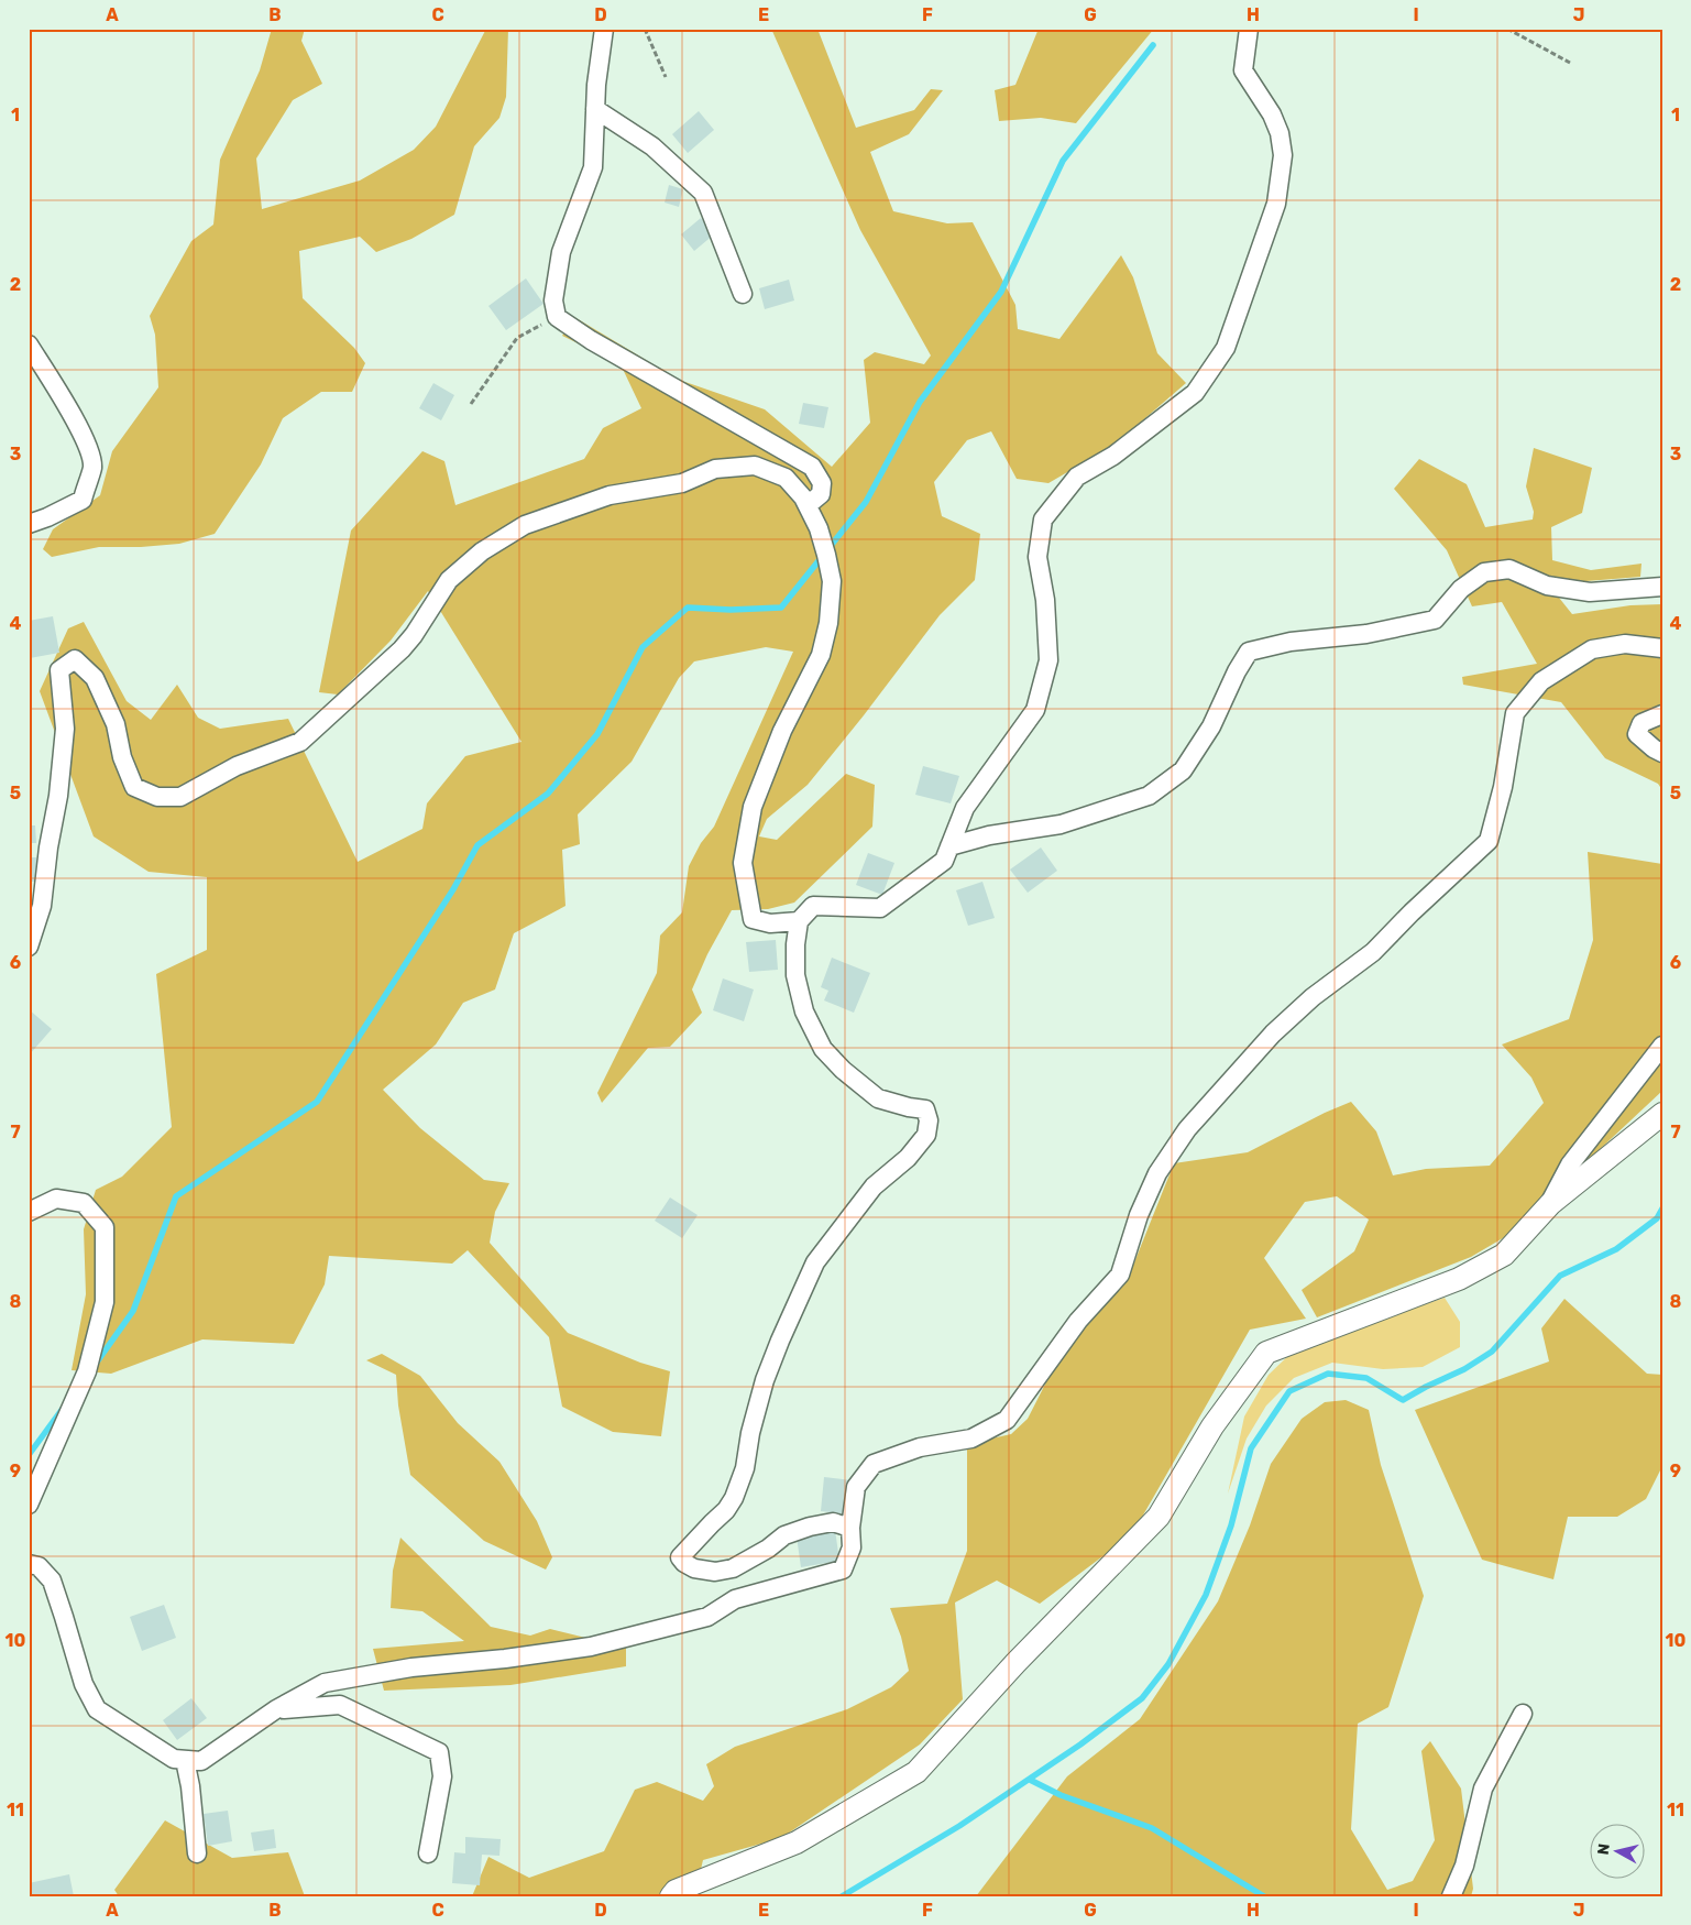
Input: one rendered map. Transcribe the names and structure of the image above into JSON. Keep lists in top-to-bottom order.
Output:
{
  "north": "left",
  "grid": {
    "columns": [
      "A",
      "B",
      "C",
      "D",
      "E",
      "F",
      "G",
      "H",
      "I",
      "J"
    ],
    "rows": [
      "1",
      "2",
      "3",
      "4",
      "5",
      "6",
      "7",
      "8",
      "9",
      "10",
      "11"
    ]
  }
}
